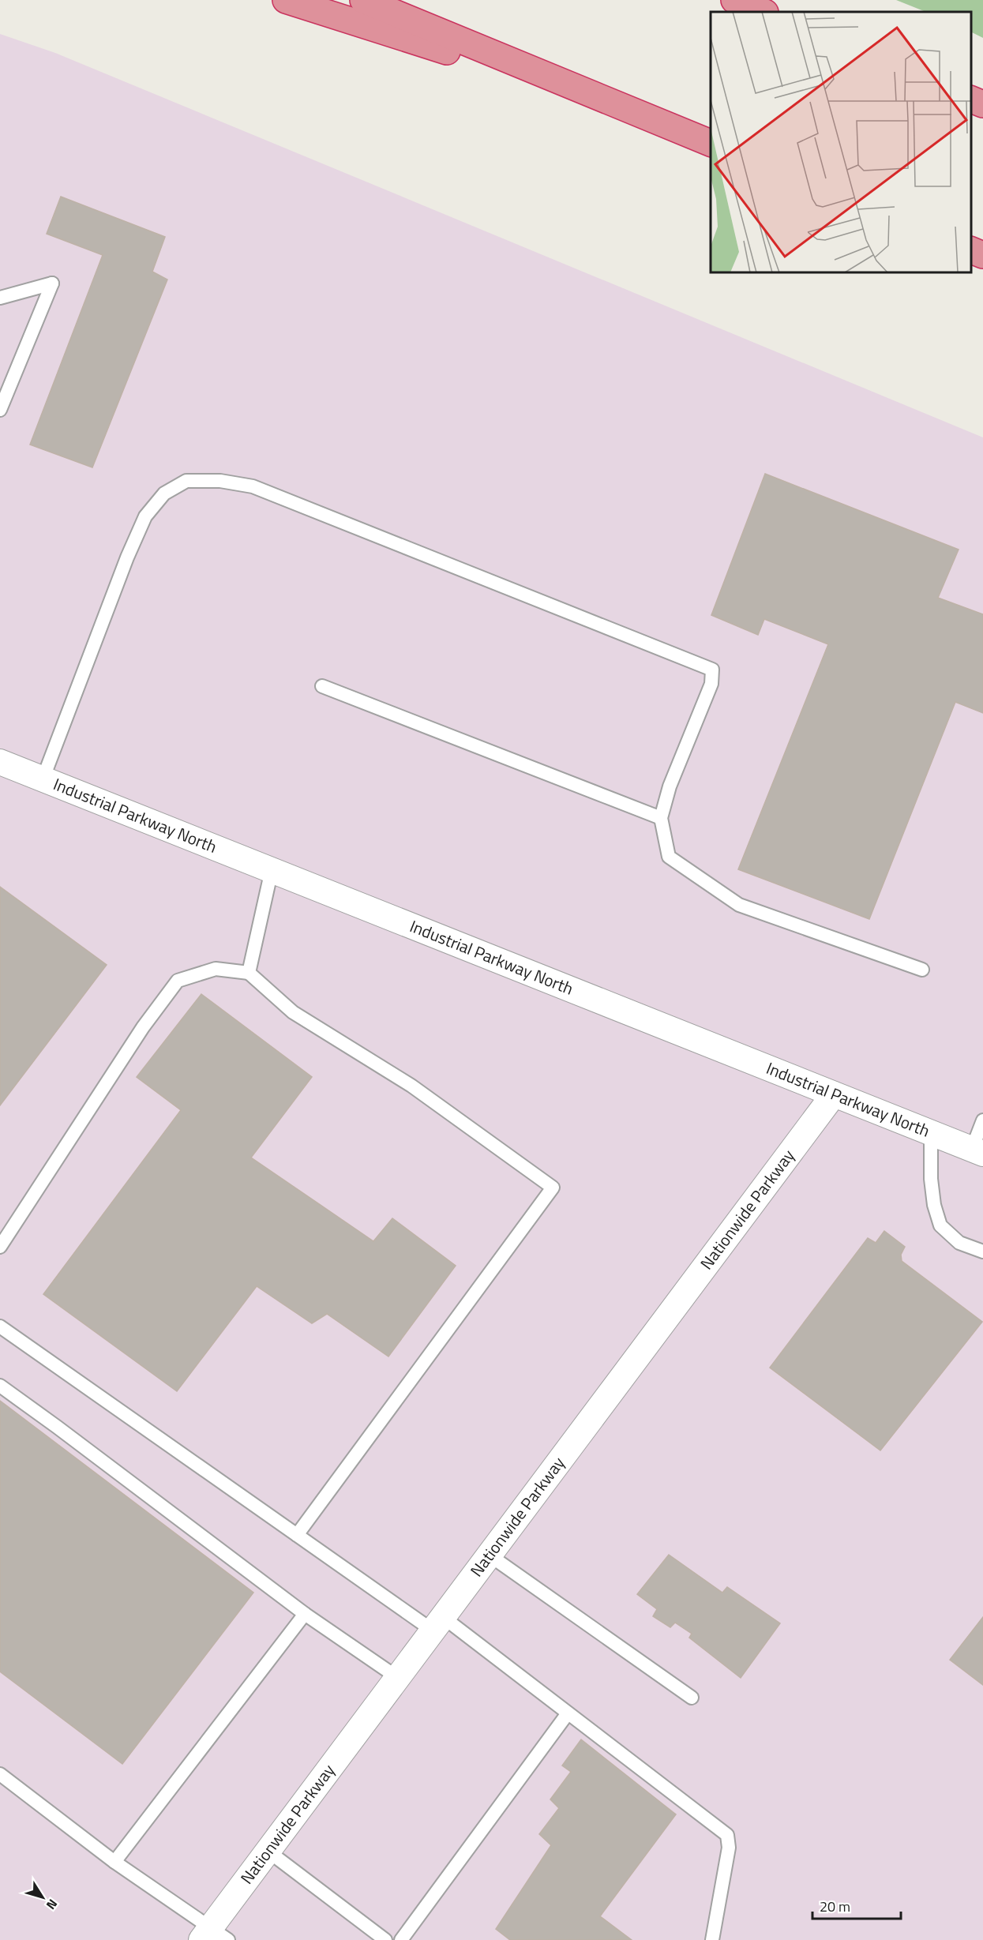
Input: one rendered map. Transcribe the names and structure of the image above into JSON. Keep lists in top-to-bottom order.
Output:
{
  "streets": {
    "street": ["Industrial Parkway North", "Nationwide Parkway"]
  },
  "crossings": [
    ["Industrial Parkway North", "Nationwide Parkway"]
  ],
  "scale_bar": "20 m",
  "north": "bottom right"
}
